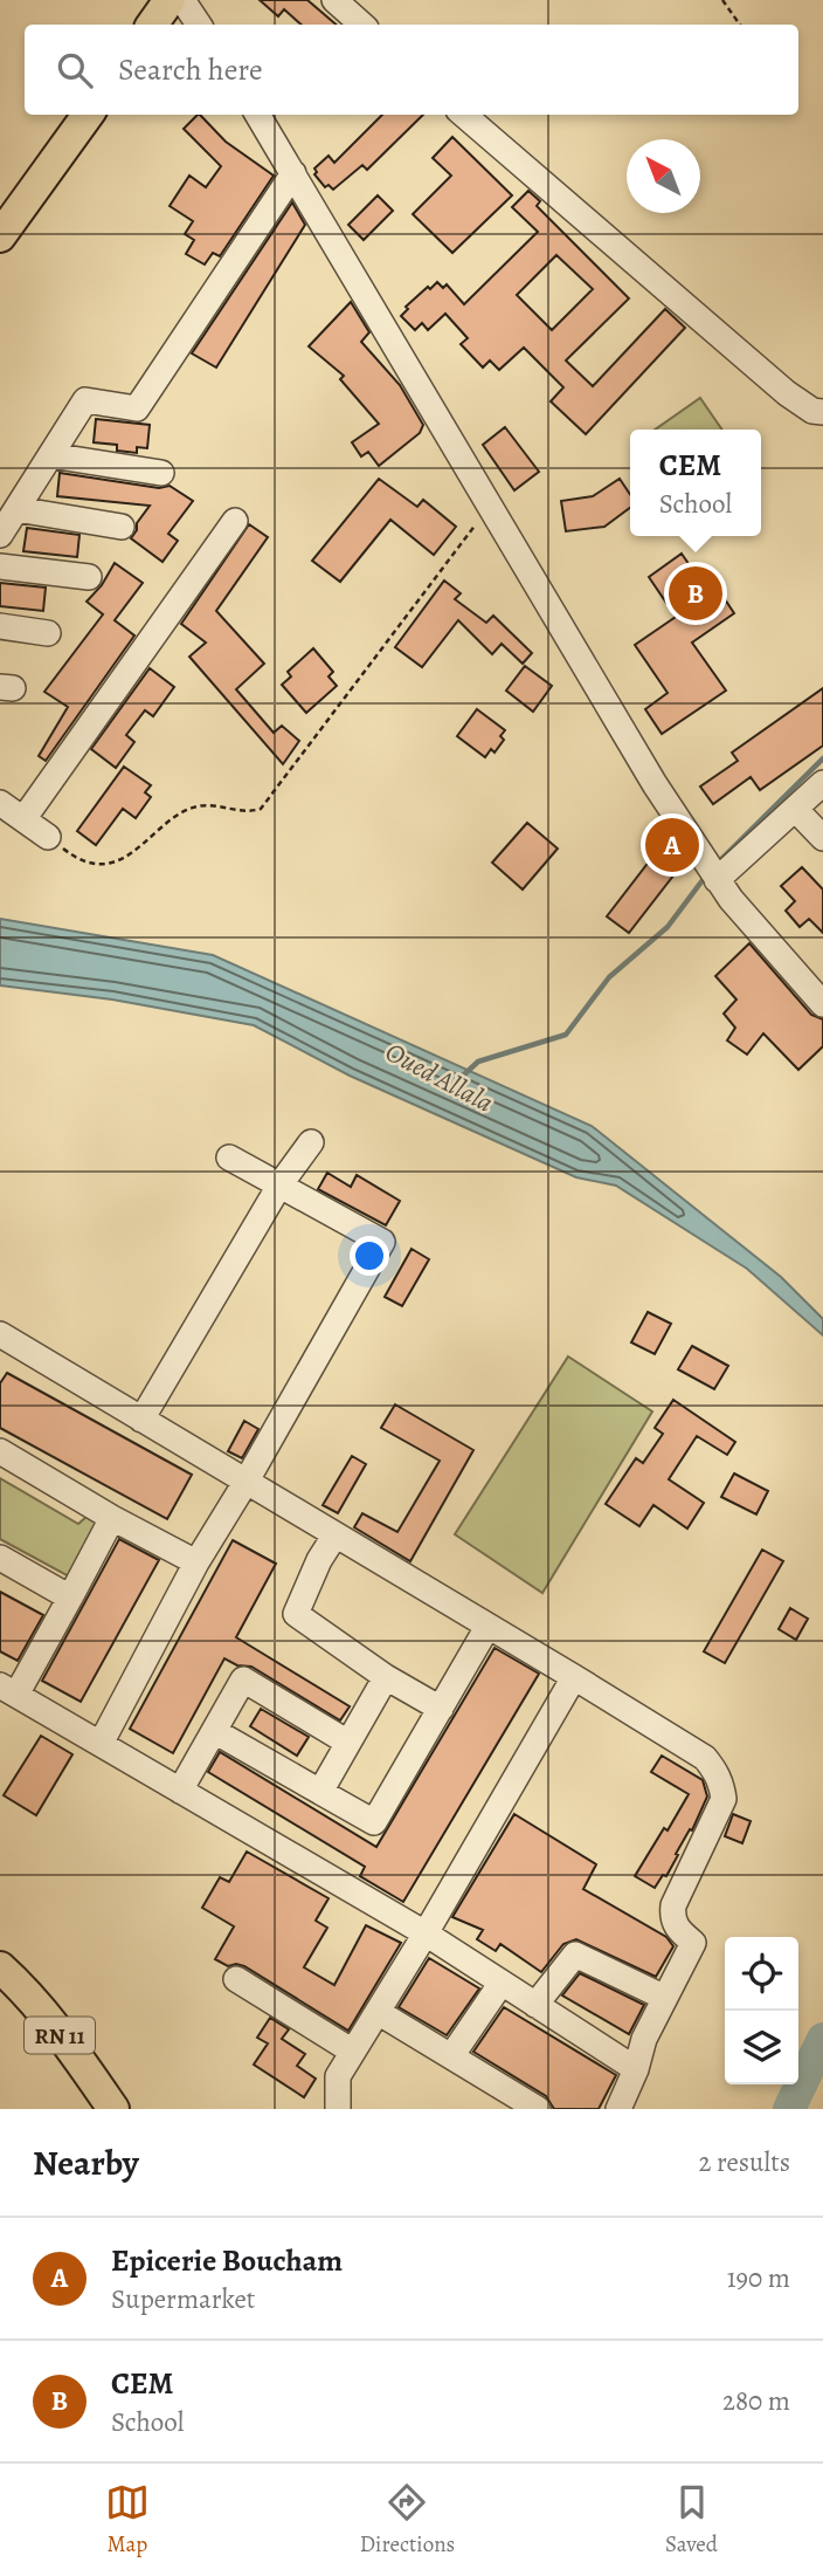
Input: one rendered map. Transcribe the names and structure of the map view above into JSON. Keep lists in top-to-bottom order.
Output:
{
  "streets": {
    "main road": ["RN 11"]
  },
  "water": ["Oued Allala"],
  "north": "top left",
  "page": {
    "search": "Search here",
    "popup": ["CEM", "School"],
    "pins": ["B", "A"],
    "heading": ["Nearby", "2 results"],
    "list": [
      {
        "mark": "A",
        "name": "Epicerie Boucham",
        "note": "Supermarket",
        "value": "190 m"
      },
      {
        "mark": "B",
        "name": "CEM",
        "note": "School",
        "value": "280 m"
      }
    ],
    "nav": ["Map", "Directions", "Saved"]
  }
}
